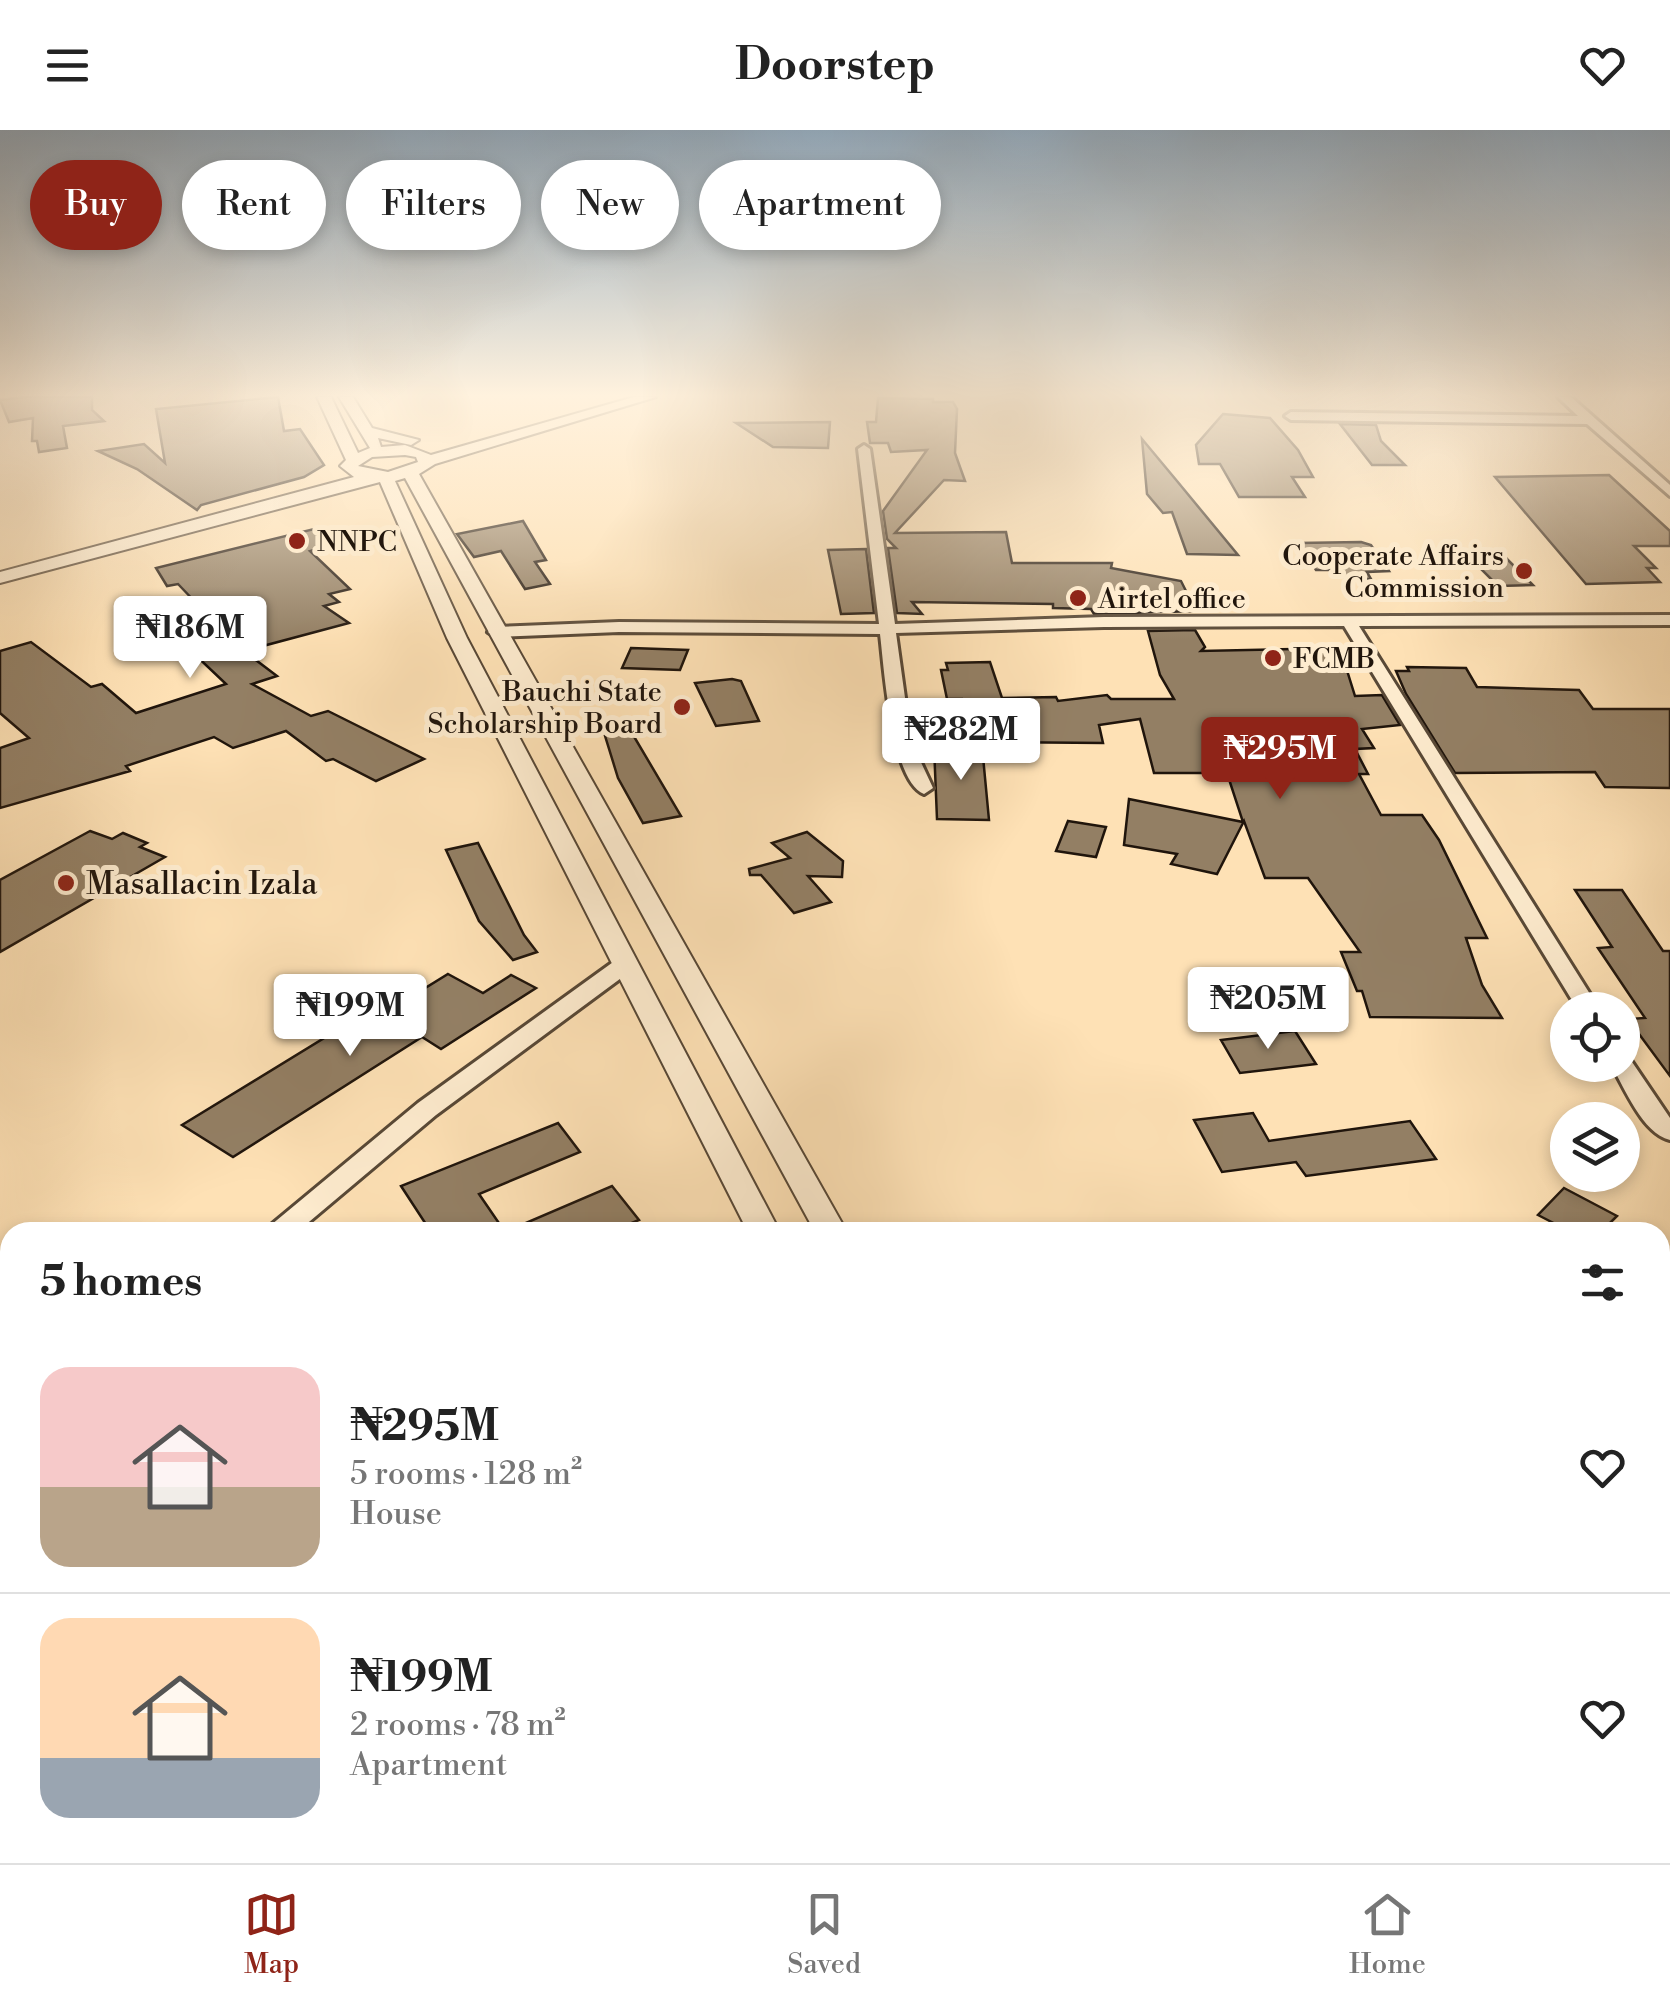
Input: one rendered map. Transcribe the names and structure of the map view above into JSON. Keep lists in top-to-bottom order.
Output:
{
  "places": [
    "NNPC",
    "Cooperate Affairs Commission",
    "Airtel office",
    "FCMB",
    "Bauchi State Scholarship Board",
    "Masallacin Izala"
  ],
  "page": {
    "header": "Doorstep",
    "chip": [
      "Buy",
      "Rent",
      "Filters",
      "New",
      "Apartment"
    ],
    "price": [
      "₦186M",
      "₦282M",
      "₦295M",
      "₦205M",
      "₦199M"
    ],
    "heading": "5 homes",
    "list": [
      {
        "name": "₦295M",
        "note": "5 rooms · 128 m² · House"
      },
      {
        "name": "₦199M",
        "note": "2 rooms · 78 m² · Apartment"
      }
    ],
    "tabs": ["Map", "Saved", "Home"]
  }
}
